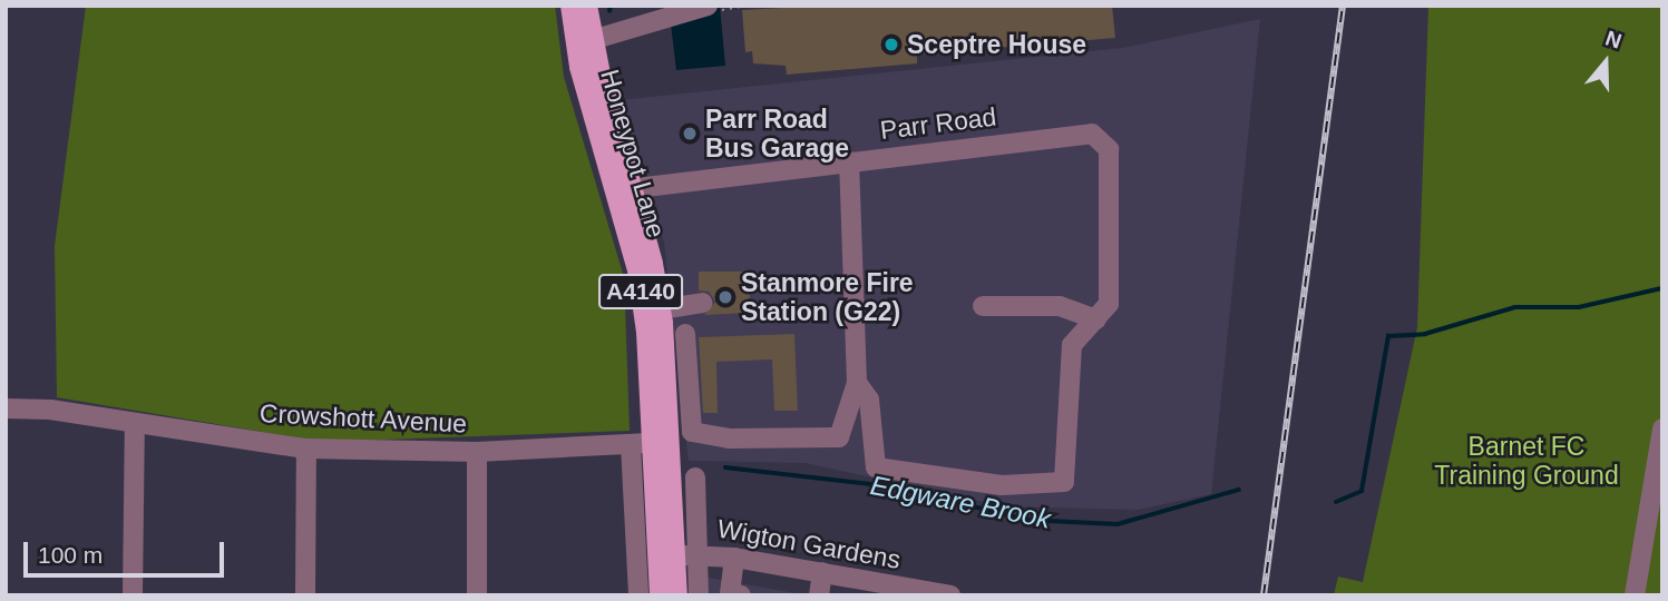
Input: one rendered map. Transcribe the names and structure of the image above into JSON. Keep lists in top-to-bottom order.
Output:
{
  "streets": {
    "main road": ["Honeypot Lane", "A4140"],
    "street": ["Parr Road", "Crowshott Avenue", "Wigton Gardens"]
  },
  "crossings": [
    ["Parr Road", "Honeypot Lane"],
    ["Honeypot Lane", "Crowshott Avenue"],
    ["Honeypot Lane", "Wigton Gardens"]
  ],
  "water": ["Edgware Brook"],
  "parks": ["Barnet FC Training Ground"],
  "places": ["Sceptre House", "Parr Road Bus Garage", "Stanmore Fire Station (G22)"],
  "scale_bar": "100 m",
  "north": "top"
}
